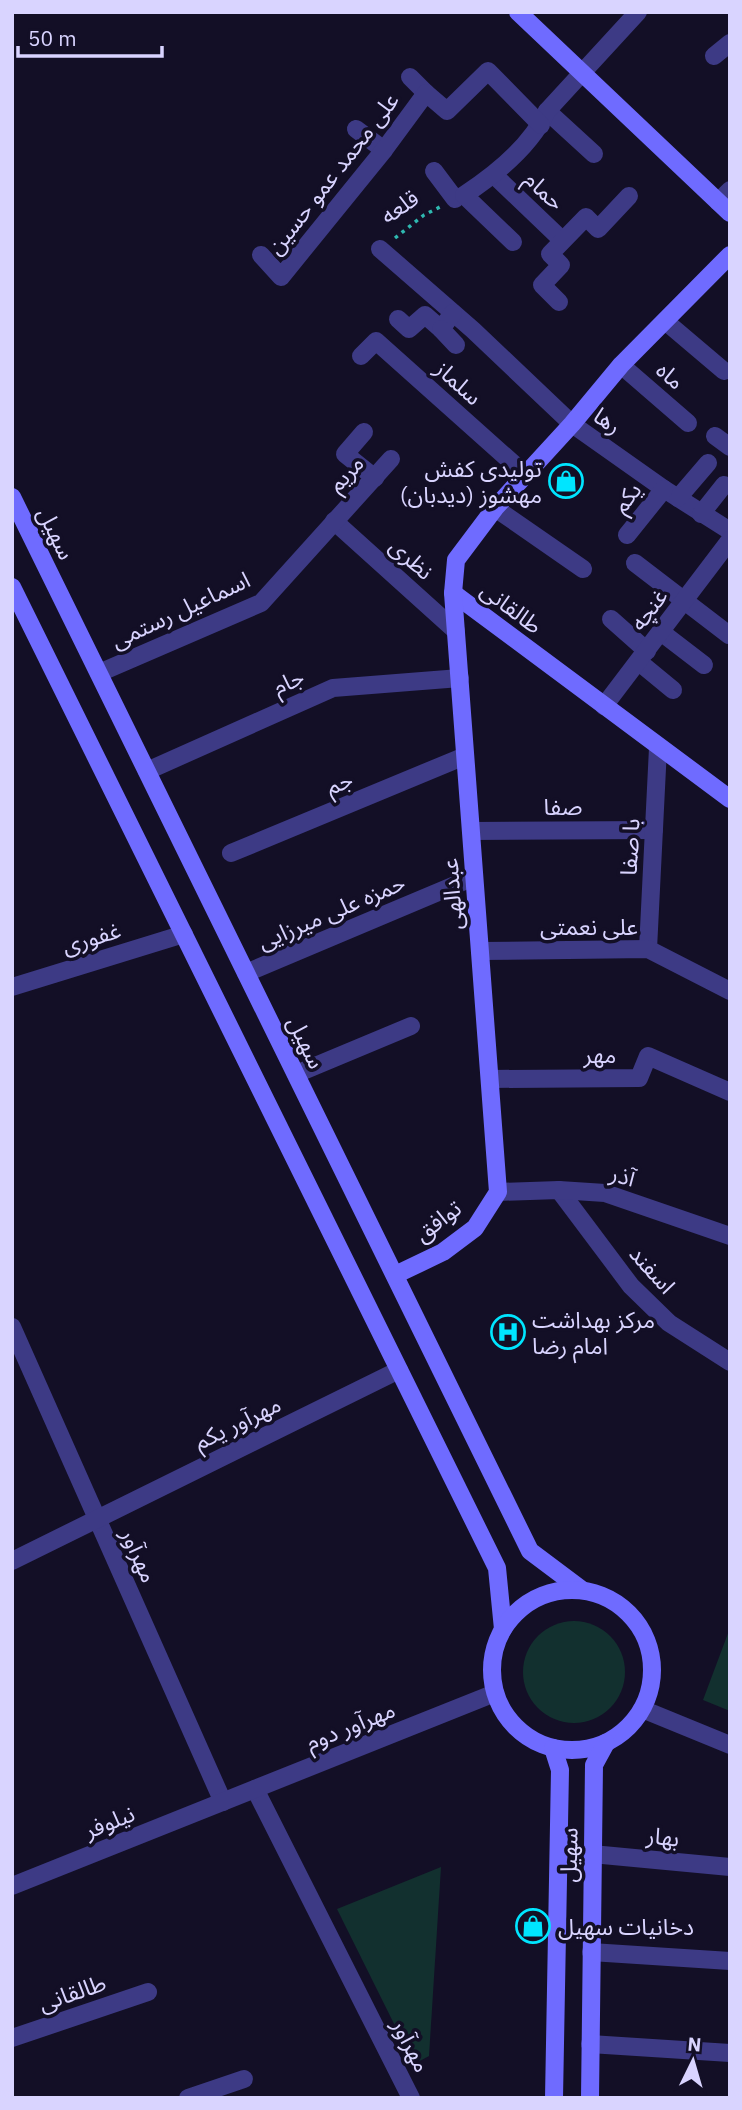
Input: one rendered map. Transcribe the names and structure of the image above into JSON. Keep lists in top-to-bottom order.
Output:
{
  "streets": {
    "main road": [
      "سهیل",
      "طالقانی",
      "عبدالهی",
      "توافق"
    ],
    "street": [
      "علی محمد عمو حسین",
      "حمام",
      "قلعه",
      "ماه",
      "سلماز",
      "رها",
      "مریم",
      "یکم",
      "نظری",
      "اسماعیل رستمی",
      "غنچه",
      "جام",
      "جم",
      "صفا",
      "با صفا",
      "حمزه علی میرزایی",
      "علی نعمتی",
      "غفوری",
      "مهر",
      "آذر",
      "اسفند",
      "مهرآور یکم",
      "مهرآور",
      "مهرآور دوم",
      "نیلوفر",
      "بهار"
    ]
  },
  "crossings": [
    ["قلعه", "رها"],
    ["ماه", "طالقانی"],
    ["سلماز", "طالقانی"],
    ["رها", "یکم"],
    ["رها", "طالقانی"],
    ["مریم", "نظری"],
    ["مریم", "اسماعیل رستمی"],
    ["سهیل", "اسماعیل رستمی"],
    ["سهیل", "جام"],
    ["سهیل", "حمزه علی میرزایی"],
    ["سهیل", "توافق"],
    ["سهیل", "مهرآور دوم"],
    ["سهیل", "بهار"],
    ["نظری", "اسماعیل رستمی"],
    ["نظری", "عبدالهی"],
    ["طالقانی", "غنچه"],
    ["طالقانی", "با صفا"],
    ["طالقانی", "عبدالهی"],
    ["جام", "عبدالهی"],
    ["جم", "عبدالهی"],
    ["صفا", "با صفا"],
    ["صفا", "عبدالهی"],
    ["با صفا", "علی نعمتی"],
    ["عبدالهی", "حمزه علی میرزایی"],
    ["عبدالهی", "علی نعمتی"],
    ["عبدالهی", "مهر"],
    ["عبدالهی", "آذر"],
    ["عبدالهی", "توافق"],
    ["آذر", "توافق"],
    ["آذر", "اسفند"],
    ["مهرآور یکم", "مهرآور"],
    ["مهرآور", "مهرآور دوم"],
    ["مهرآور", "نیلوفر"],
    ["مهرآور دوم", "نیلوفر"]
  ],
  "places": {
    "shop": ["تولیدی کفش مهشوز (دیدبان)", "دخانیات سهیل"],
    "hospital": ["مرکز بهداشت امام رضا"]
  },
  "scale_bar": "50 m",
  "north": "top"
}
